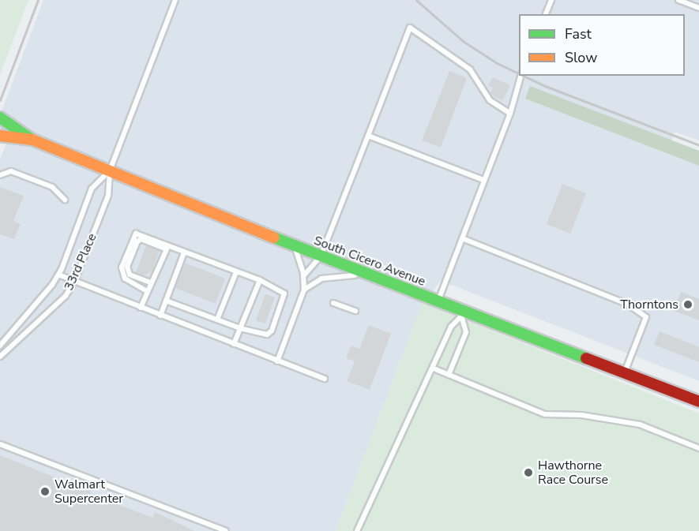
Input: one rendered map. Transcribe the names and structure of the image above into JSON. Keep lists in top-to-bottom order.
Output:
{
  "streets": {
    "main road": ["South Cicero Avenue"],
    "lane": ["33rd Place"]
  },
  "crossings": [
    ["South Cicero Avenue", "33rd Place"]
  ],
  "places": ["Thorntons", "Hawthorne Race Course", "Walmart Supercenter"],
  "legend": ["Fast", "Slow"]
}
